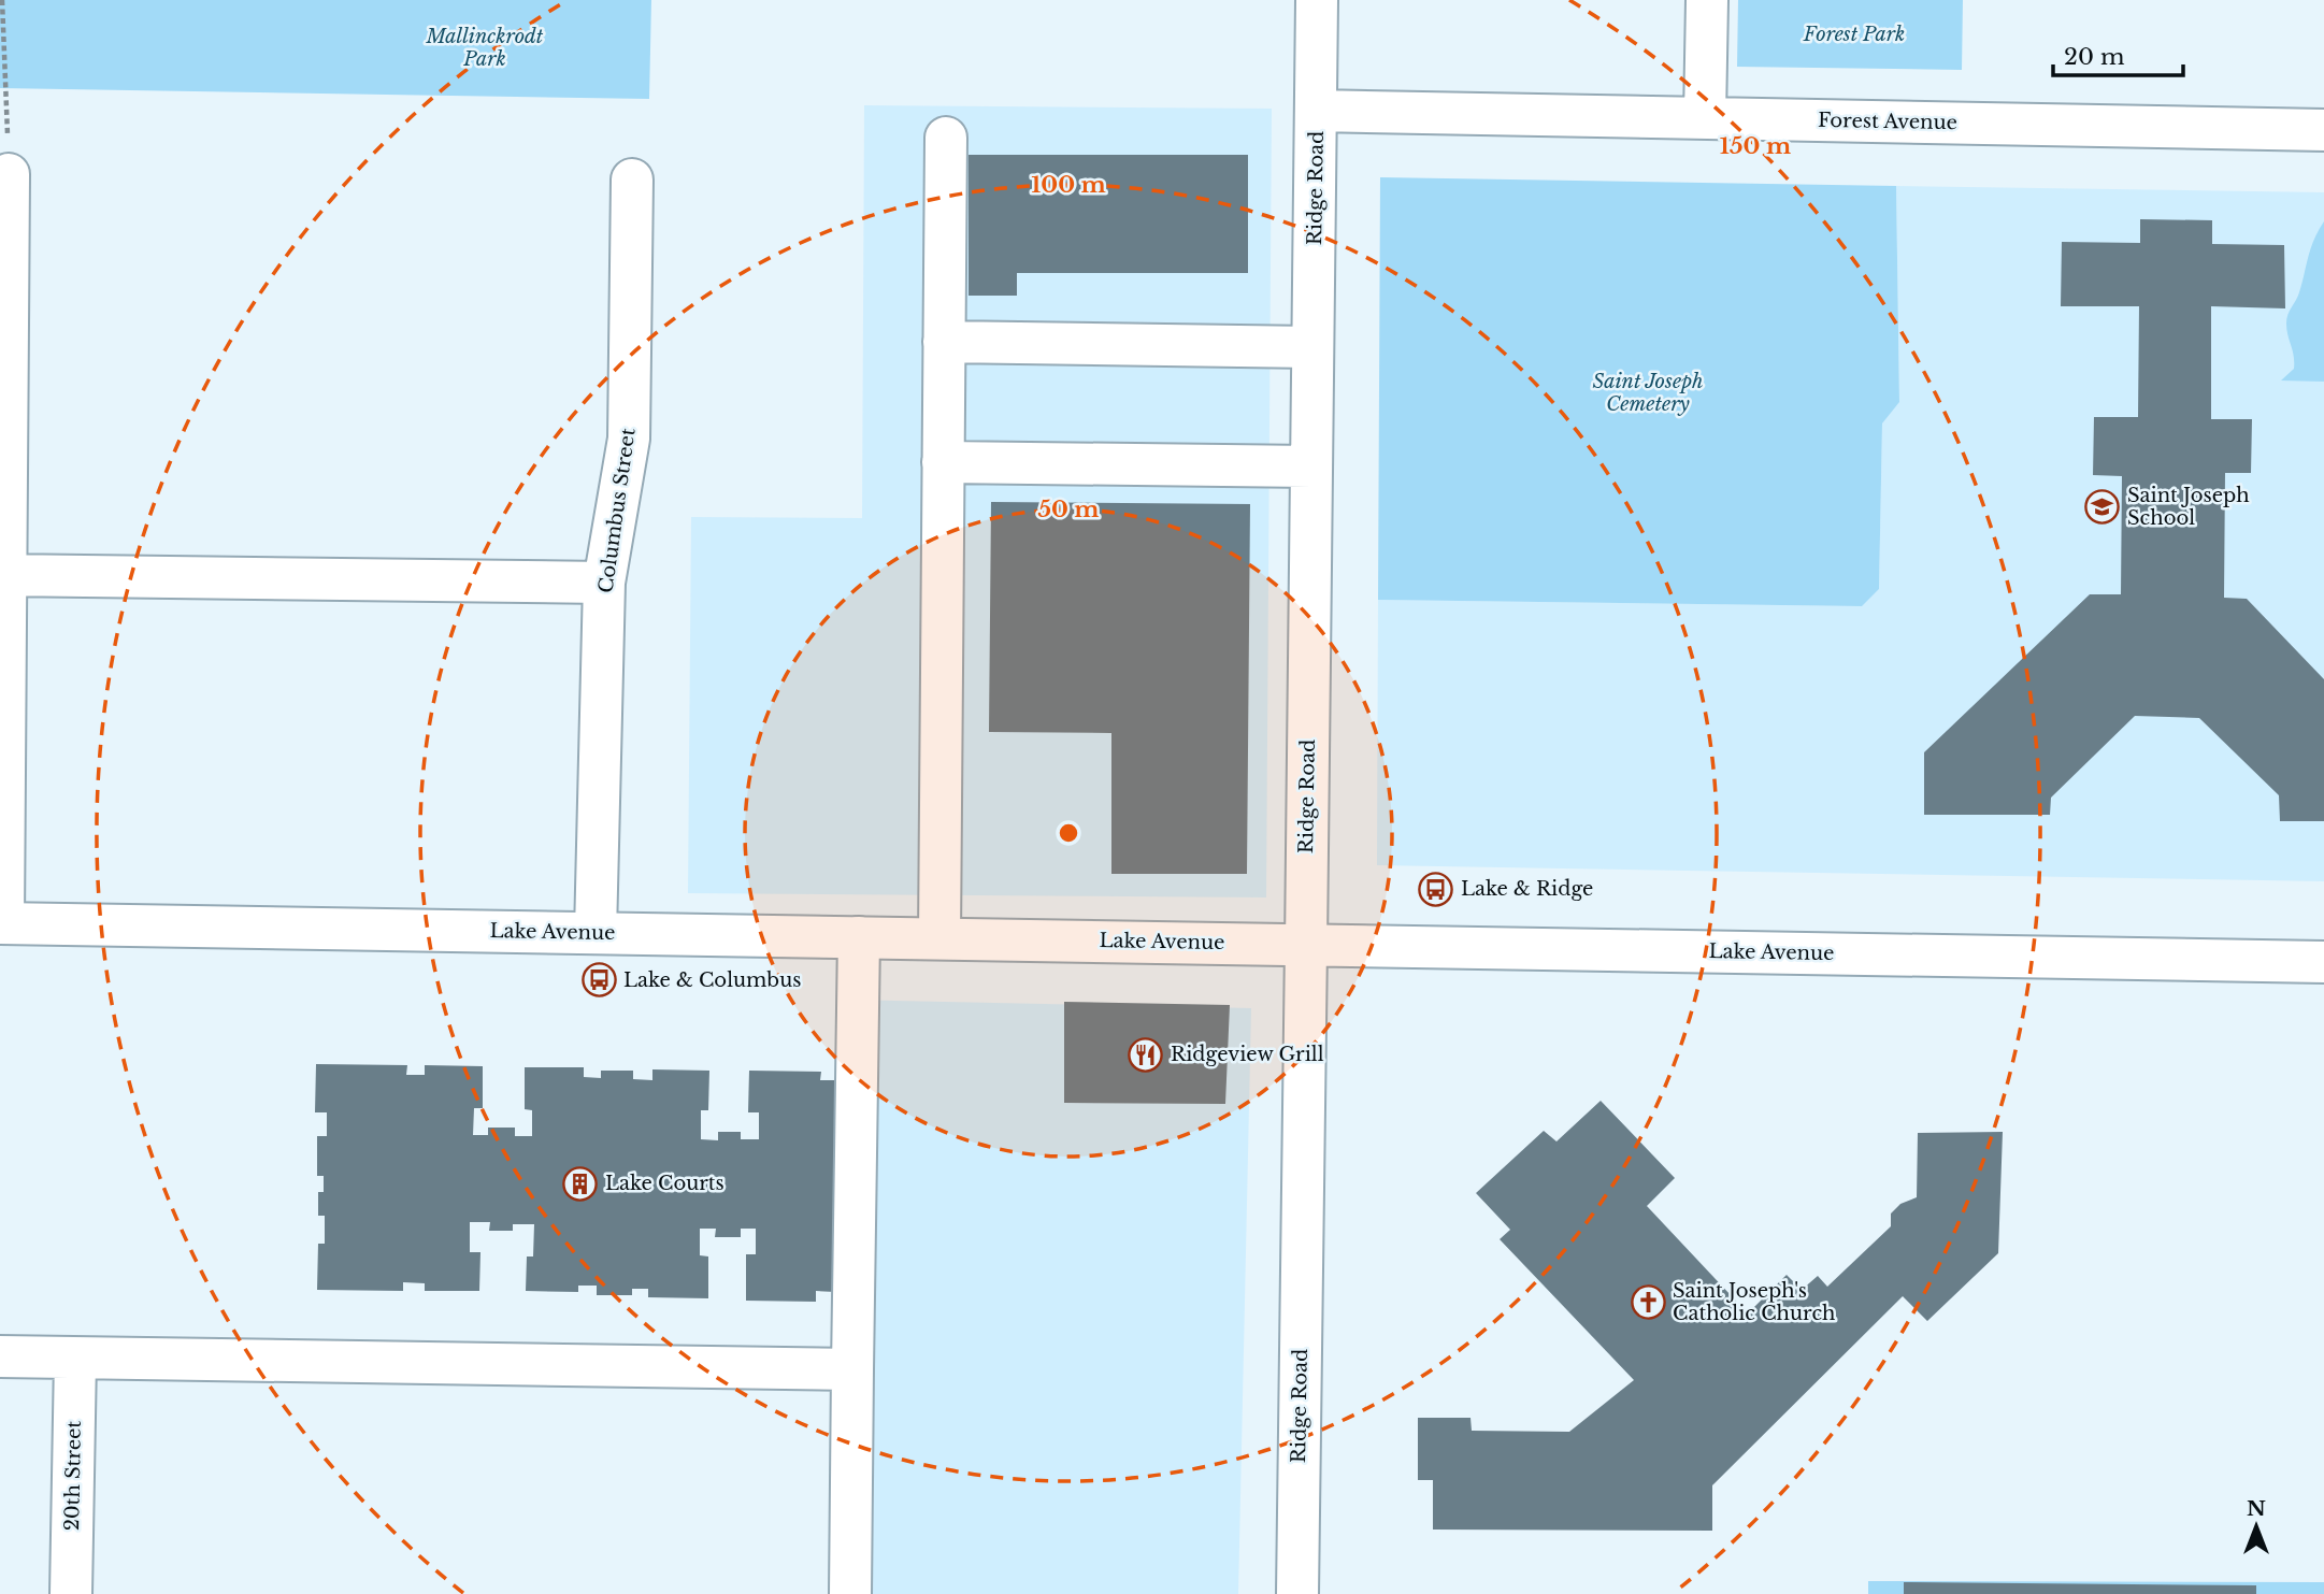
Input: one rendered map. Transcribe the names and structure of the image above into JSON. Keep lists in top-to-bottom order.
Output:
{
  "streets": {
    "street": [
      "Forest Avenue",
      "Ridge Road",
      "Columbus Street",
      "Lake Avenue",
      "20th Street"
    ]
  },
  "crossings": [
    ["Forest Avenue", "Ridge Road"],
    ["Ridge Road", "Lake Avenue"],
    ["Columbus Street", "Lake Avenue"]
  ],
  "parks": ["Forest Park", "Mallinckrodt Park", "Saint Joseph Cemetery"],
  "places": {
    "school or university": ["Saint Joseph School"],
    "bus stop": ["Lake & Ridge", "Lake & Columbus"],
    "restaurant": ["Ridgeview Grill"],
    "building": ["Lake Courts"],
    "church": ["Saint Joseph's Catholic Church"]
  },
  "scale_bar": "20 m",
  "north": "top",
  "rings": ["150 m", "100 m", "50 m"]
}
